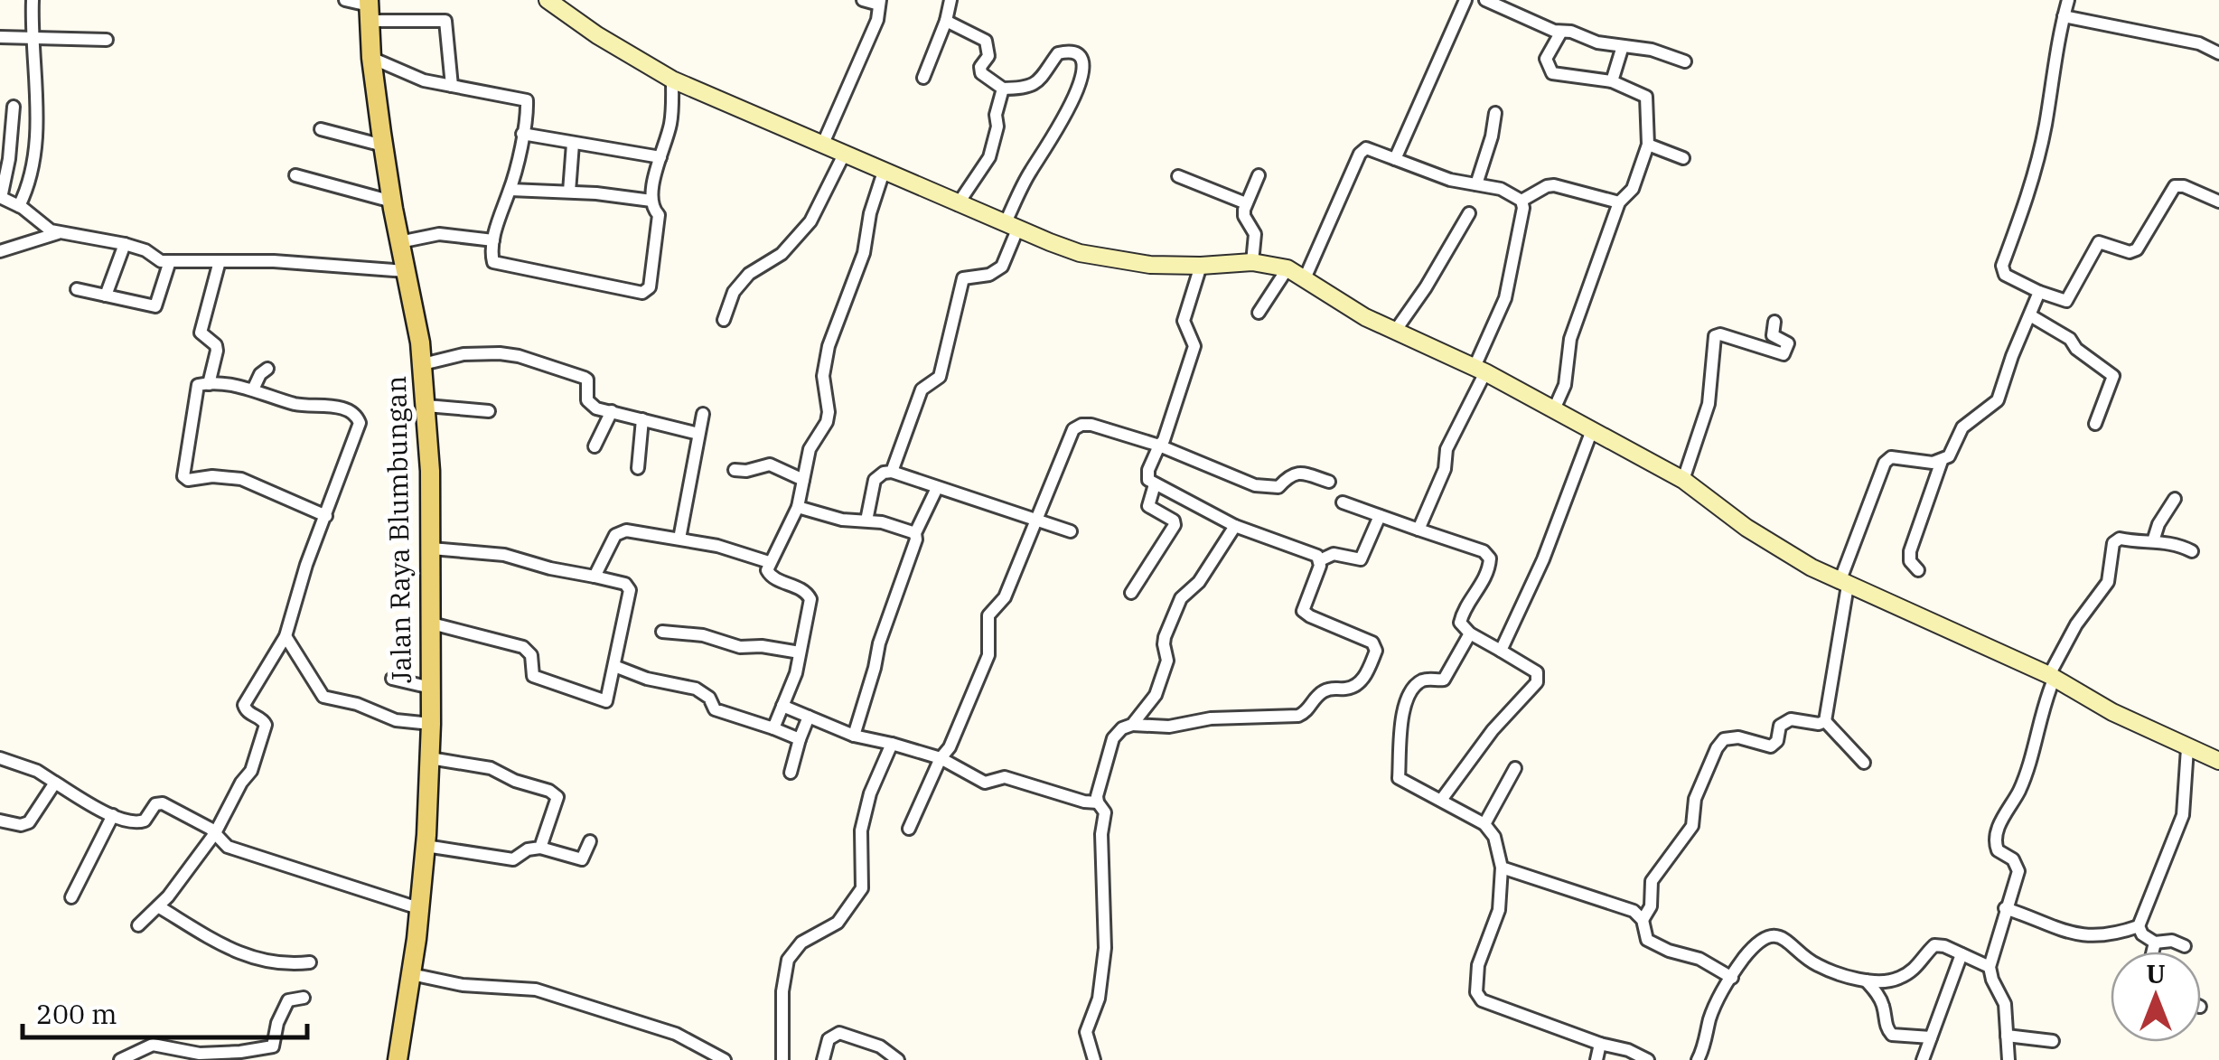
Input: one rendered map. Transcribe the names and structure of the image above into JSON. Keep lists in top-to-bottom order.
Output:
{
  "streets": {
    "main road": ["Jalan Raya Blumbungan"]
  },
  "scale_bar": "200 m",
  "north": "top"
}
